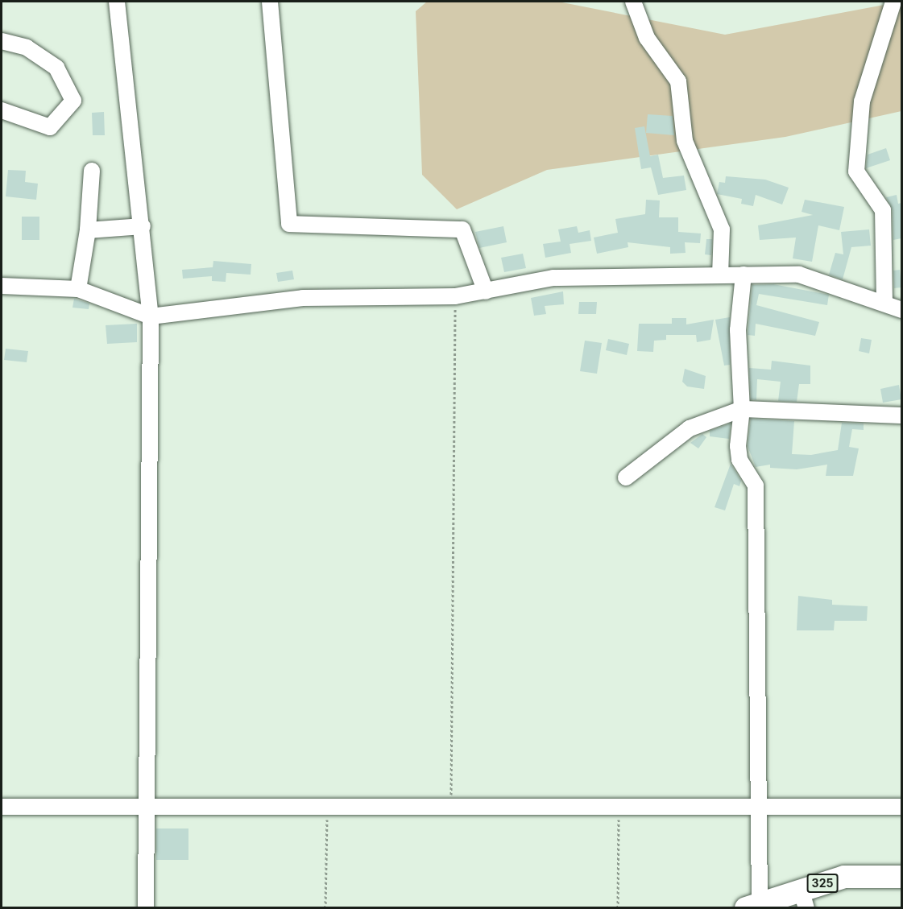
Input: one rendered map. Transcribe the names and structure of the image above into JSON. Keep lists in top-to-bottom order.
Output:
{
  "streets": {
    "highway": ["325"]
  }
}
